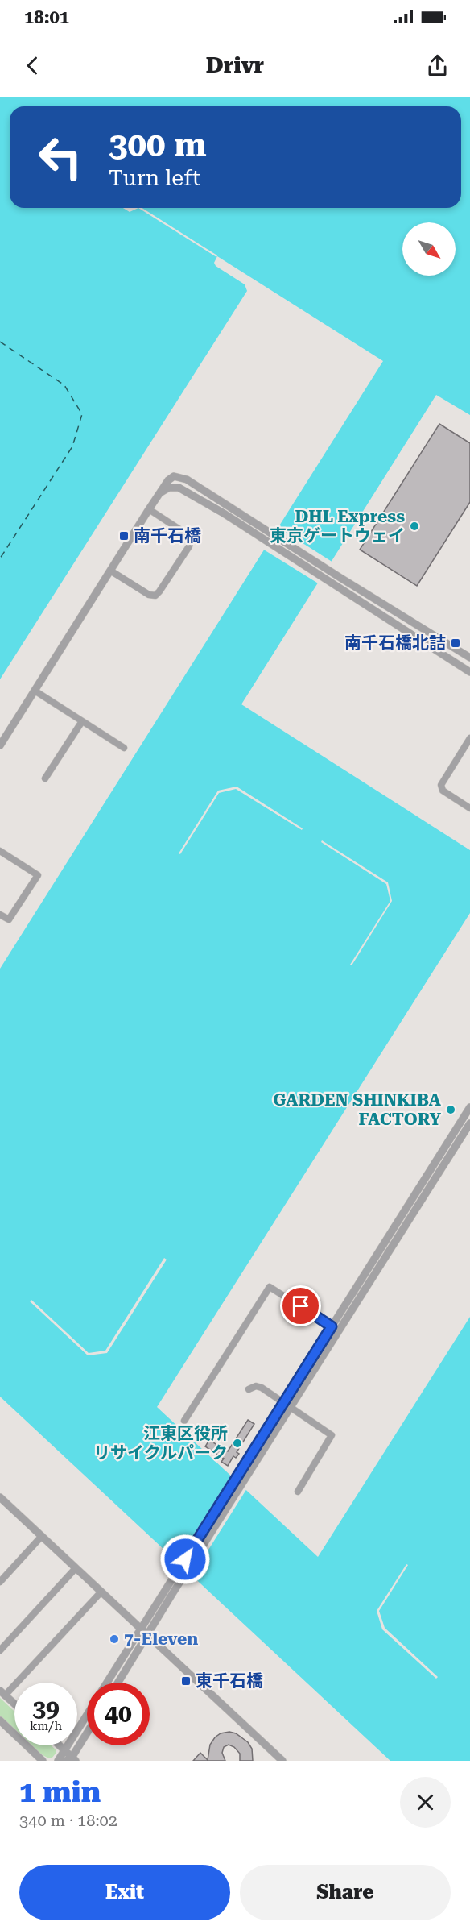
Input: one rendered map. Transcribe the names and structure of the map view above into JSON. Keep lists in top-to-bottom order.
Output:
{
  "places": {
    "other": [
      "DHL Express 東京ゲートウェイ",
      "GARDEN SHINKIBA FACTORY",
      "江東区役所 リサイクルパーク",
      "7-Eleven"
    ],
    "transit": ["南千石橋", "南千石橋北詰", "東千石橋"]
  },
  "north": "bottom right",
  "page": {
    "status": "18:01",
    "header": "Drivr",
    "turn": ["300 m", "Turn left"],
    "speed": "39 km/h",
    "limit": "40",
    "heading": ["1 min", "340 m · 18:02"],
    "buttons": ["Exit", "Share"]
  }
}
